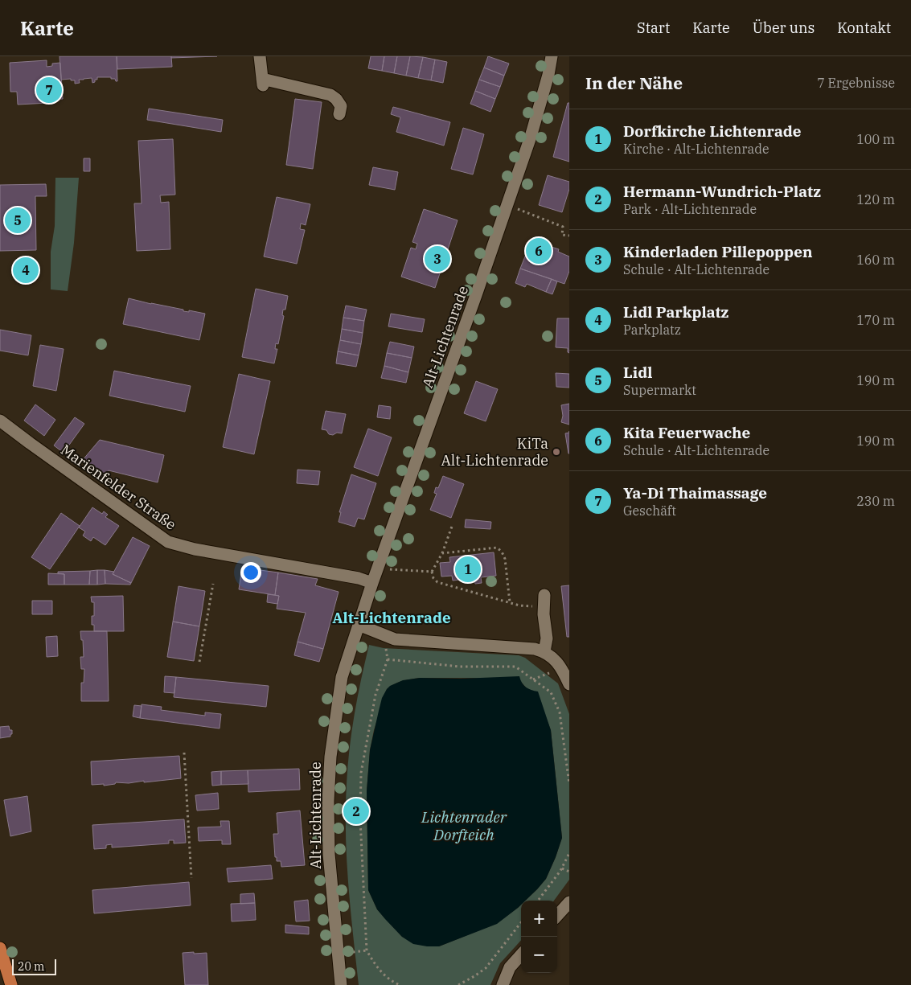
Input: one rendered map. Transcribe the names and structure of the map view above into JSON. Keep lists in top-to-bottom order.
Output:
{
  "streets": {
    "street": ["Alt-Lichtenrade", "Marienfelder Straße"]
  },
  "crossings": [
    ["Alt-Lichtenrade", "Marienfelder Straße"]
  ],
  "districts": ["Alt-Lichtenrade"],
  "water": ["Lichtenrader Dorfteich"],
  "places": ["KiTa Alt-Lichtenrade"],
  "scale_bar": "20 m",
  "page": {
    "header": "Karte",
    "nav": [
      "Start",
      "Karte",
      "Über uns",
      "Kontakt"
    ],
    "heading": ["In der Nähe", "7 Ergebnisse"],
    "pins": [
      "7",
      "5",
      "6",
      "3",
      "4",
      "1",
      "2"
    ],
    "list": [
      {
        "mark": "1",
        "name": "Dorfkirche Lichtenrade",
        "note": "Kirche · Alt-Lichtenrade",
        "value": "100 m"
      },
      {
        "mark": "2",
        "name": "Hermann-Wundrich-Platz",
        "note": "Park · Alt-Lichtenrade",
        "value": "120 m"
      },
      {
        "mark": "3",
        "name": "Kinderladen Pillepoppen",
        "note": "Schule · Alt-Lichtenrade",
        "value": "160 m"
      },
      {
        "mark": "4",
        "name": "Lidl Parkplatz",
        "note": "Parkplatz",
        "value": "170 m"
      },
      {
        "mark": "5",
        "name": "Lidl",
        "note": "Supermarkt",
        "value": "190 m"
      },
      {
        "mark": "6",
        "name": "Kita Feuerwache",
        "note": "Schule · Alt-Lichtenrade",
        "value": "190 m"
      },
      {
        "mark": "7",
        "name": "Ya-Di Thaimassage",
        "note": "Geschäft",
        "value": "230 m"
      }
    ],
    "map_buttons": ["+", "−"],
    "scale": "20 m"
  }
}
